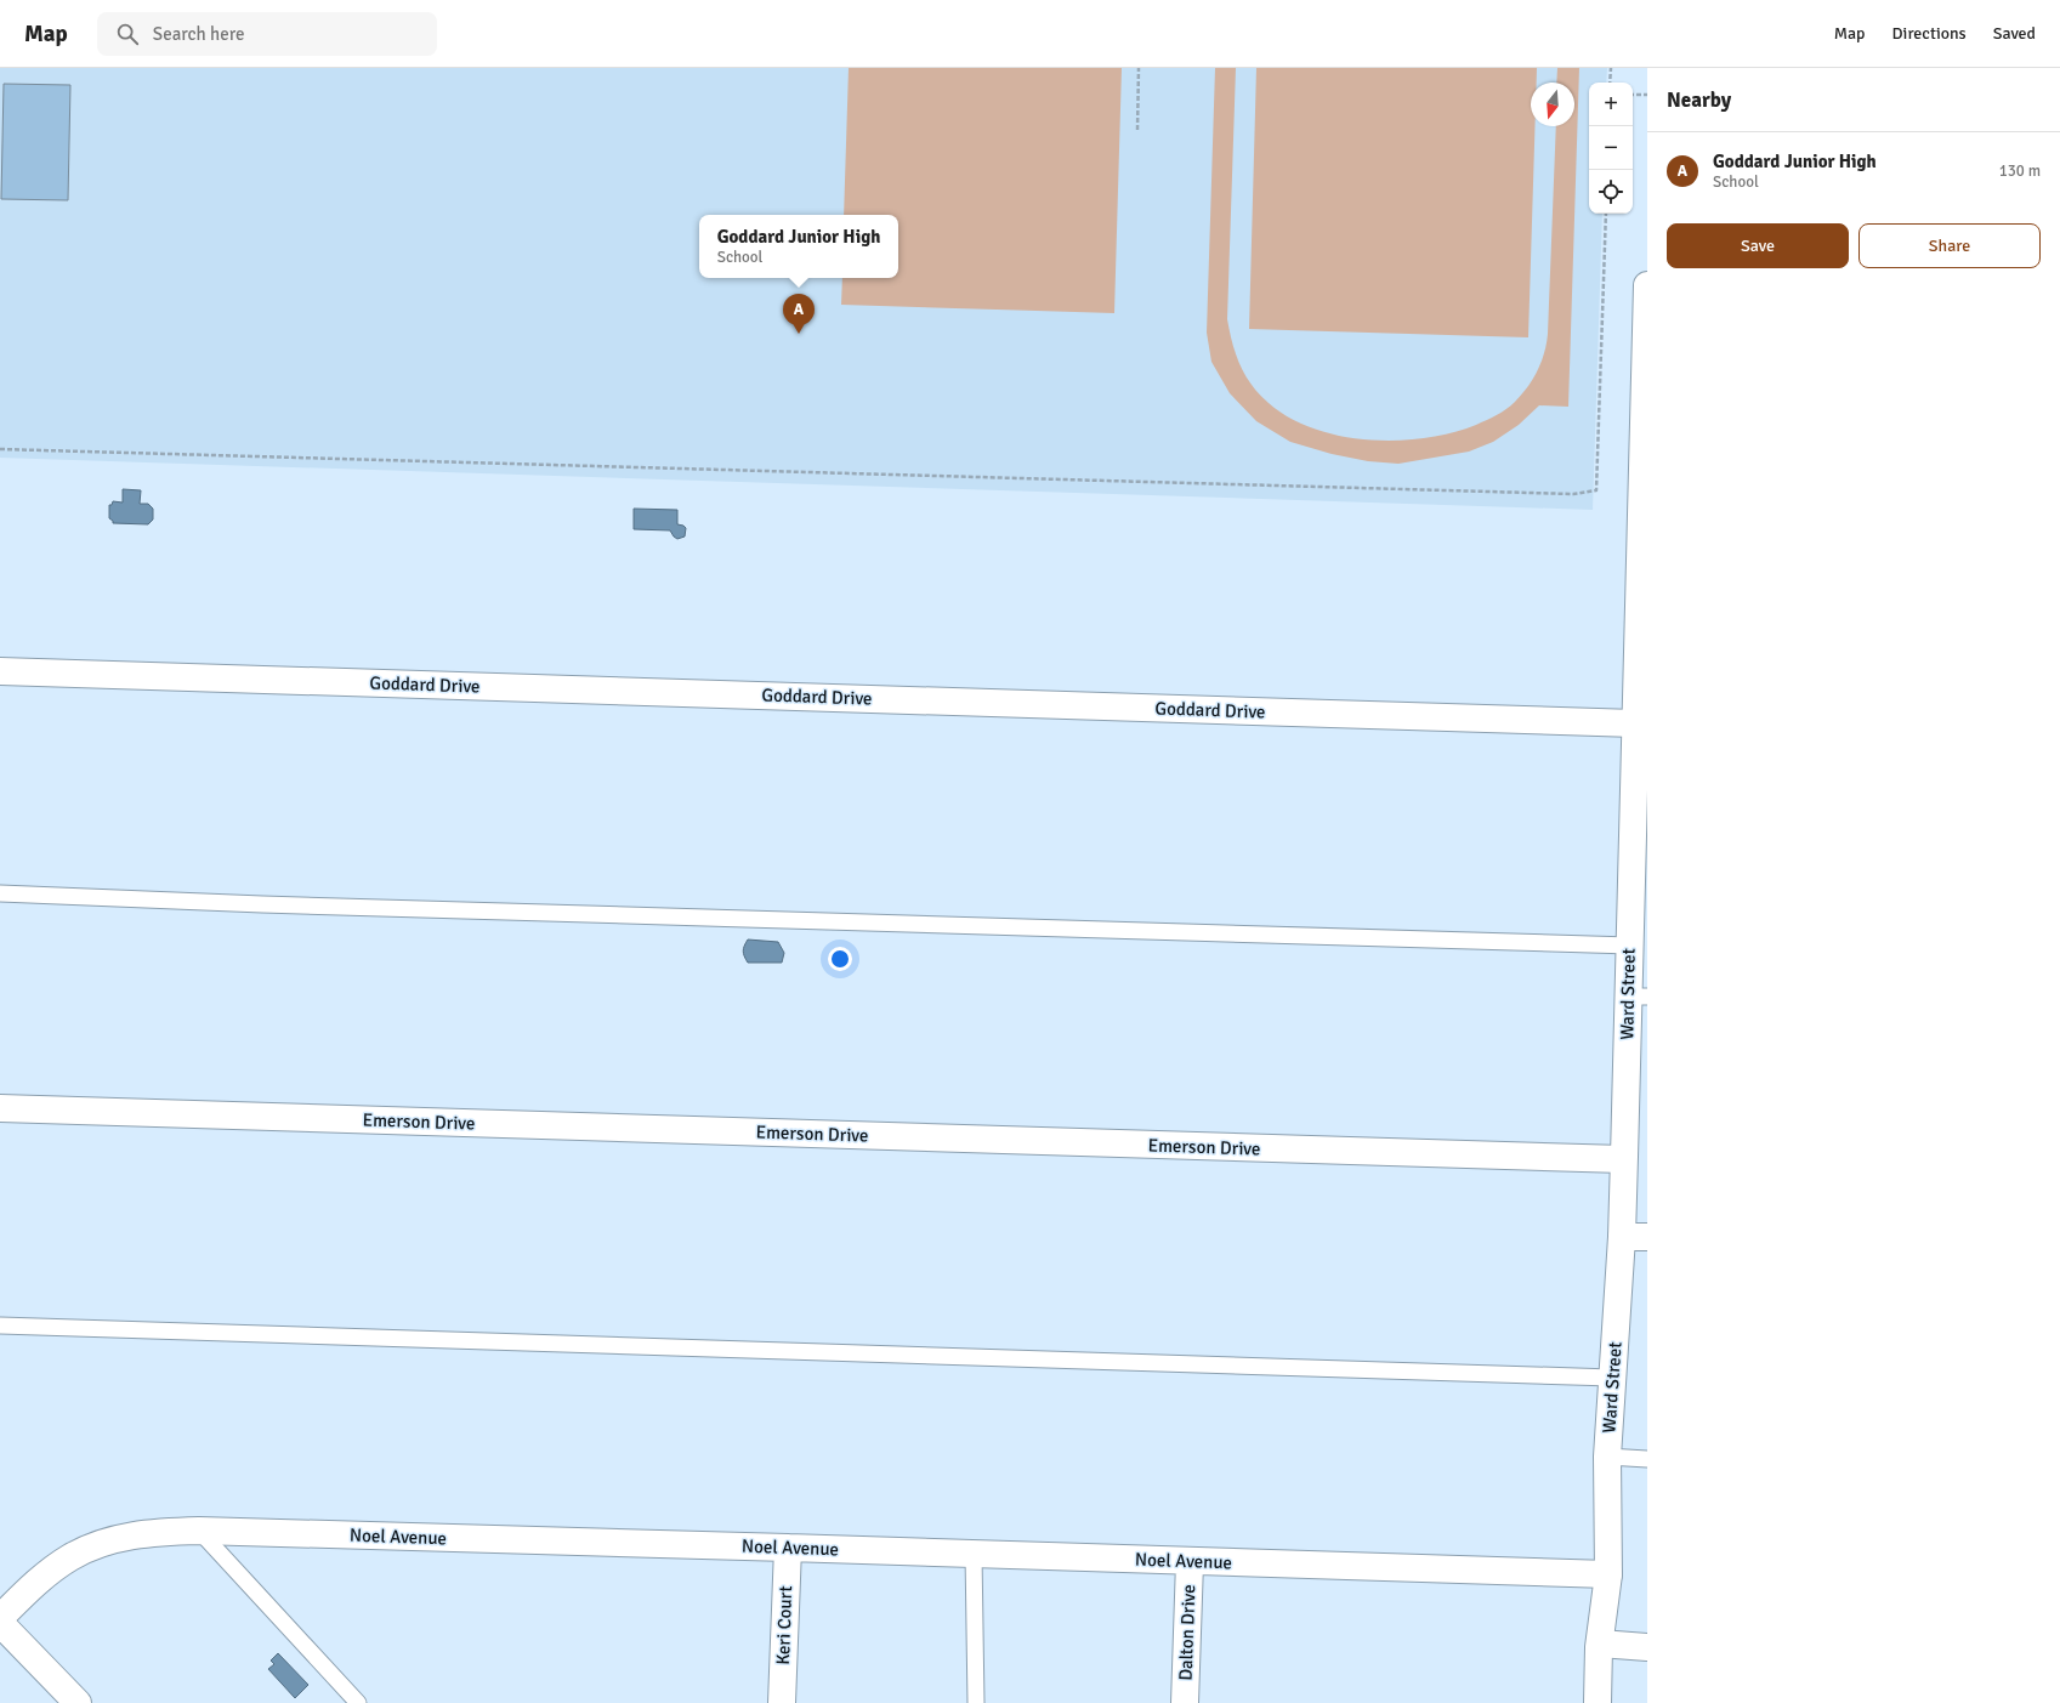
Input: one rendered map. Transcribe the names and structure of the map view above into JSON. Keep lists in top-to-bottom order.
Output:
{
  "streets": {
    "street": [
      "Goddard Drive",
      "Ward Street",
      "Emerson Drive",
      "Noel Avenue",
      "Keri Court",
      "Dalton Drive"
    ]
  },
  "crossings": [
    ["Goddard Drive", "Ward Street"],
    ["Ward Street", "Emerson Drive"],
    ["Ward Street", "Noel Avenue"],
    ["Noel Avenue", "Keri Court"],
    ["Noel Avenue", "Dalton Drive"]
  ],
  "north": "bottom",
  "page": {
    "header": "Map",
    "search": "Search here",
    "nav": ["Map", "Directions", "Saved"],
    "heading": "Nearby",
    "map_buttons": ["+", "−"],
    "list": [
      {
        "mark": "A",
        "name": "Goddard Junior High",
        "note": "School",
        "value": "130 m"
      }
    ],
    "buttons": ["Save", "Share"],
    "popup": ["Goddard Junior High", "School"],
    "pins": "A"
  }
}
